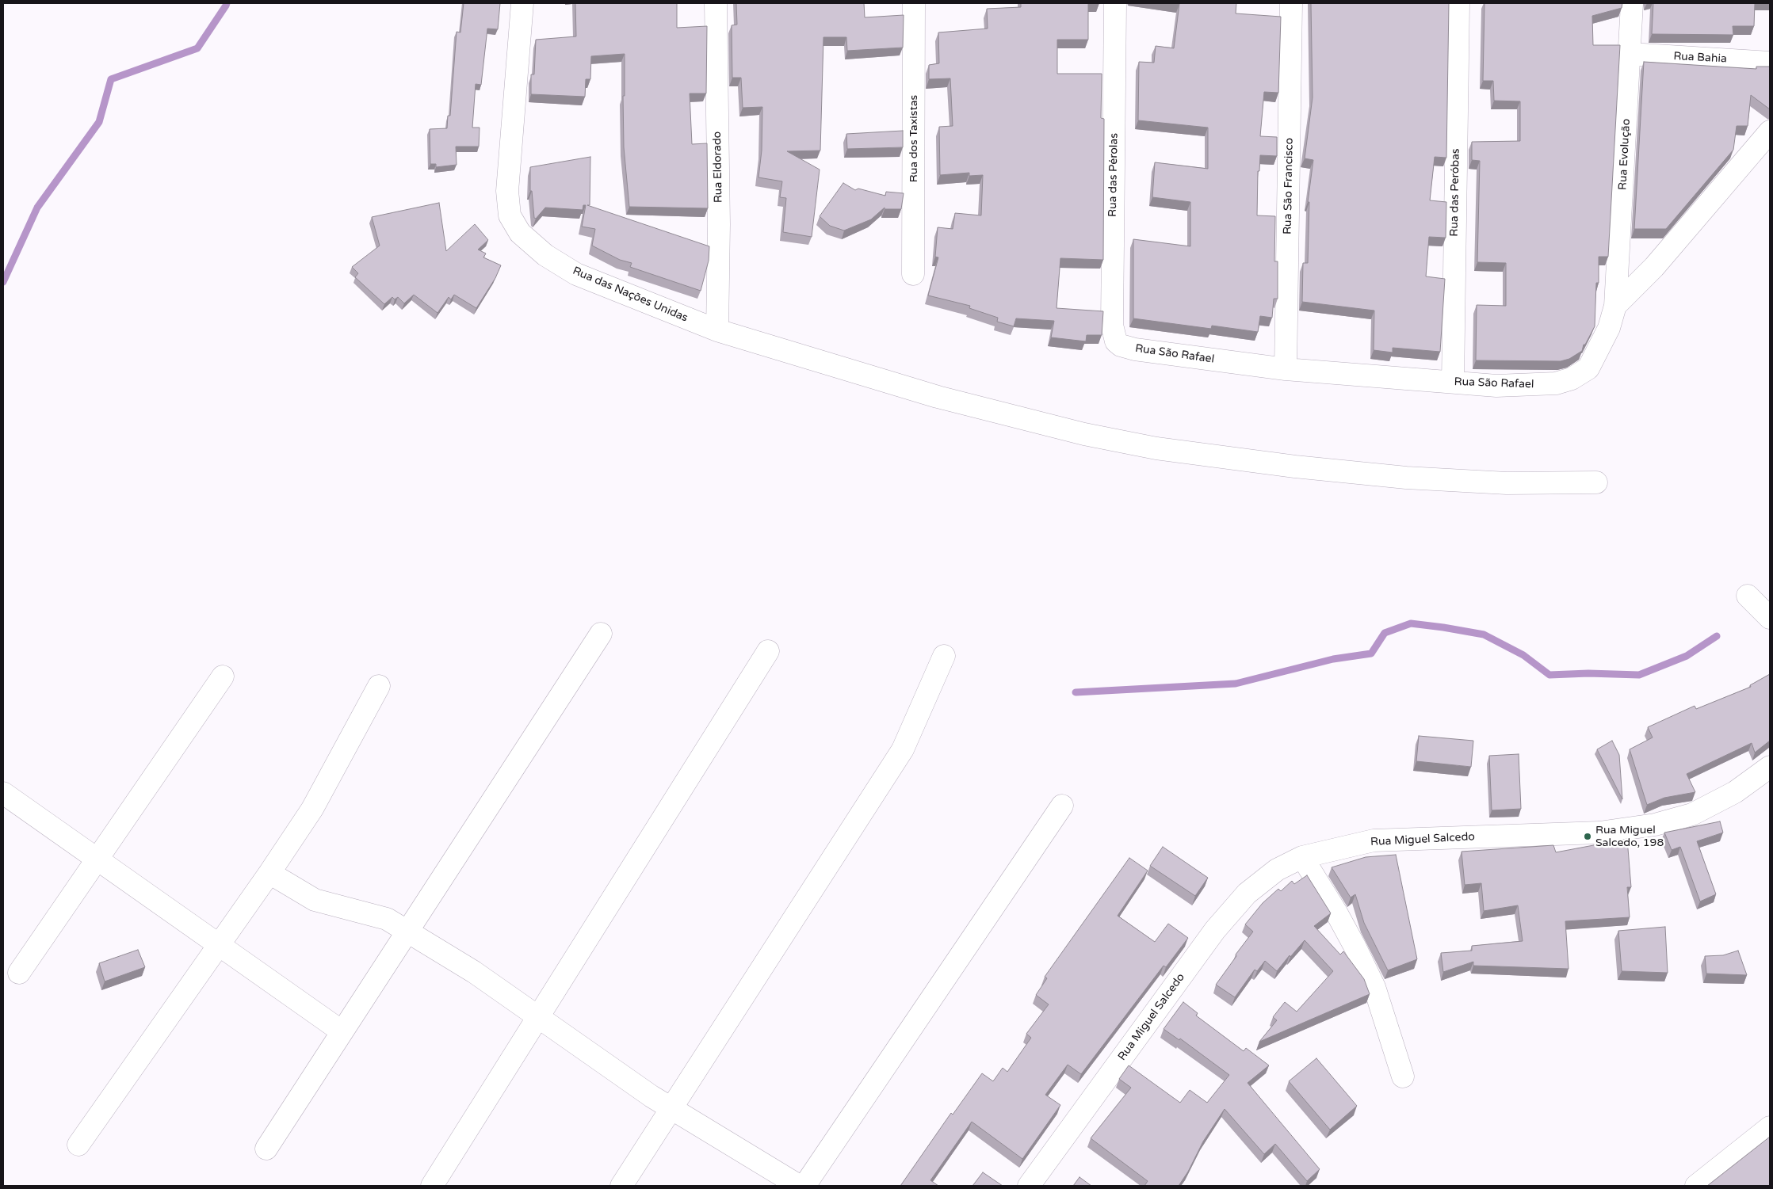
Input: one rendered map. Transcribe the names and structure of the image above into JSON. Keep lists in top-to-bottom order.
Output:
{
  "streets": {
    "street": [
      "Rua Bahia",
      "Rua dos Taxistas",
      "Rua Evolução",
      "Rua Eldorado",
      "Rua das Pérolas",
      "Rua São Francisco",
      "Rua das Peróbas",
      "Rua das Nações Unidas",
      "Rua São Rafael",
      "Rua Miguel Salcedo"
    ]
  },
  "crossings": [
    ["Rua Bahia", "Rua Evolução"],
    ["Rua Evolução", "Rua São Rafael"],
    ["Rua Eldorado", "Rua das Nações Unidas"],
    ["Rua das Pérolas", "Rua São Rafael"],
    ["Rua São Francisco", "Rua São Rafael"],
    ["Rua das Peróbas", "Rua São Rafael"]
  ],
  "places": ["Rua Miguel Salcedo, 198"]
}
